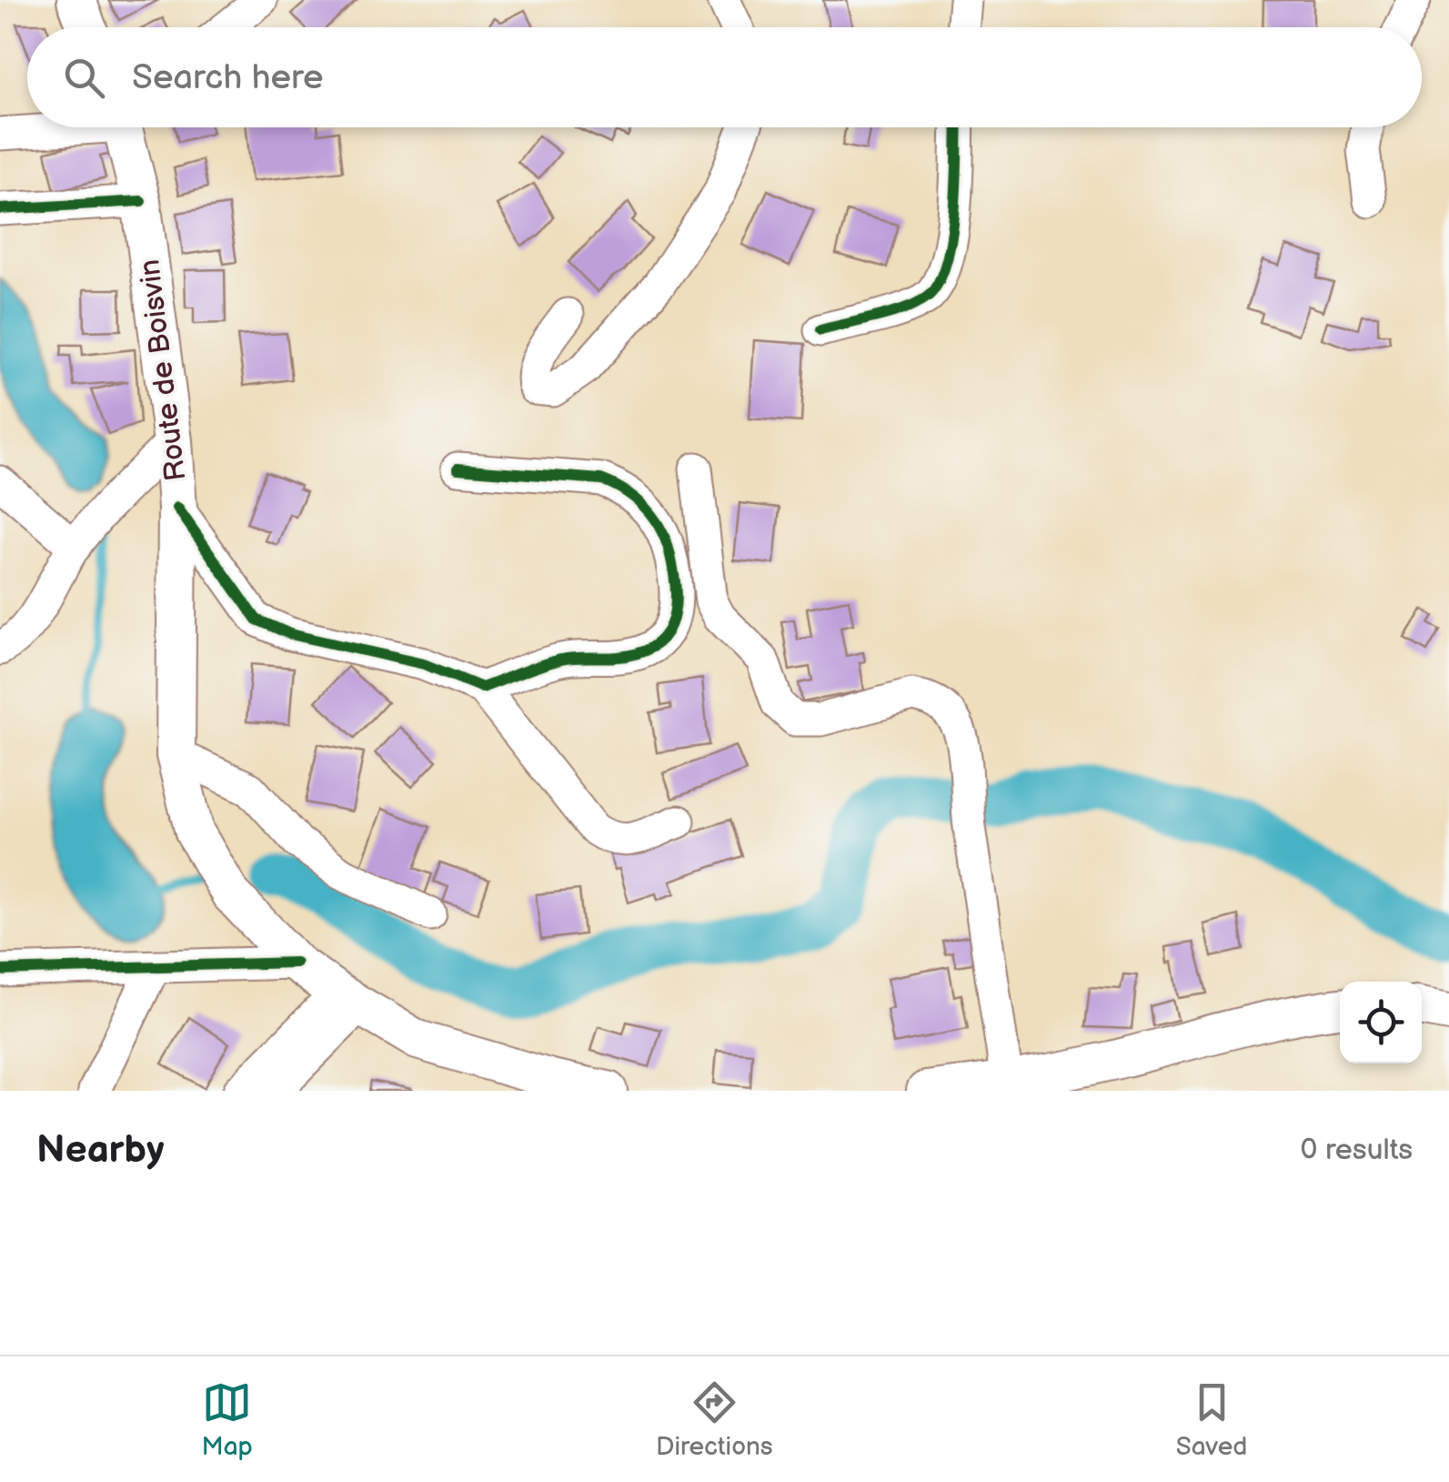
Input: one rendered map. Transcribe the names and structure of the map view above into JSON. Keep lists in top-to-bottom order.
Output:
{
  "streets": {
    "main road": ["Route de Boisvin"]
  },
  "page": {
    "search": "Search here",
    "heading": ["Nearby", "0 results"],
    "nav": ["Map", "Directions", "Saved"]
  }
}
